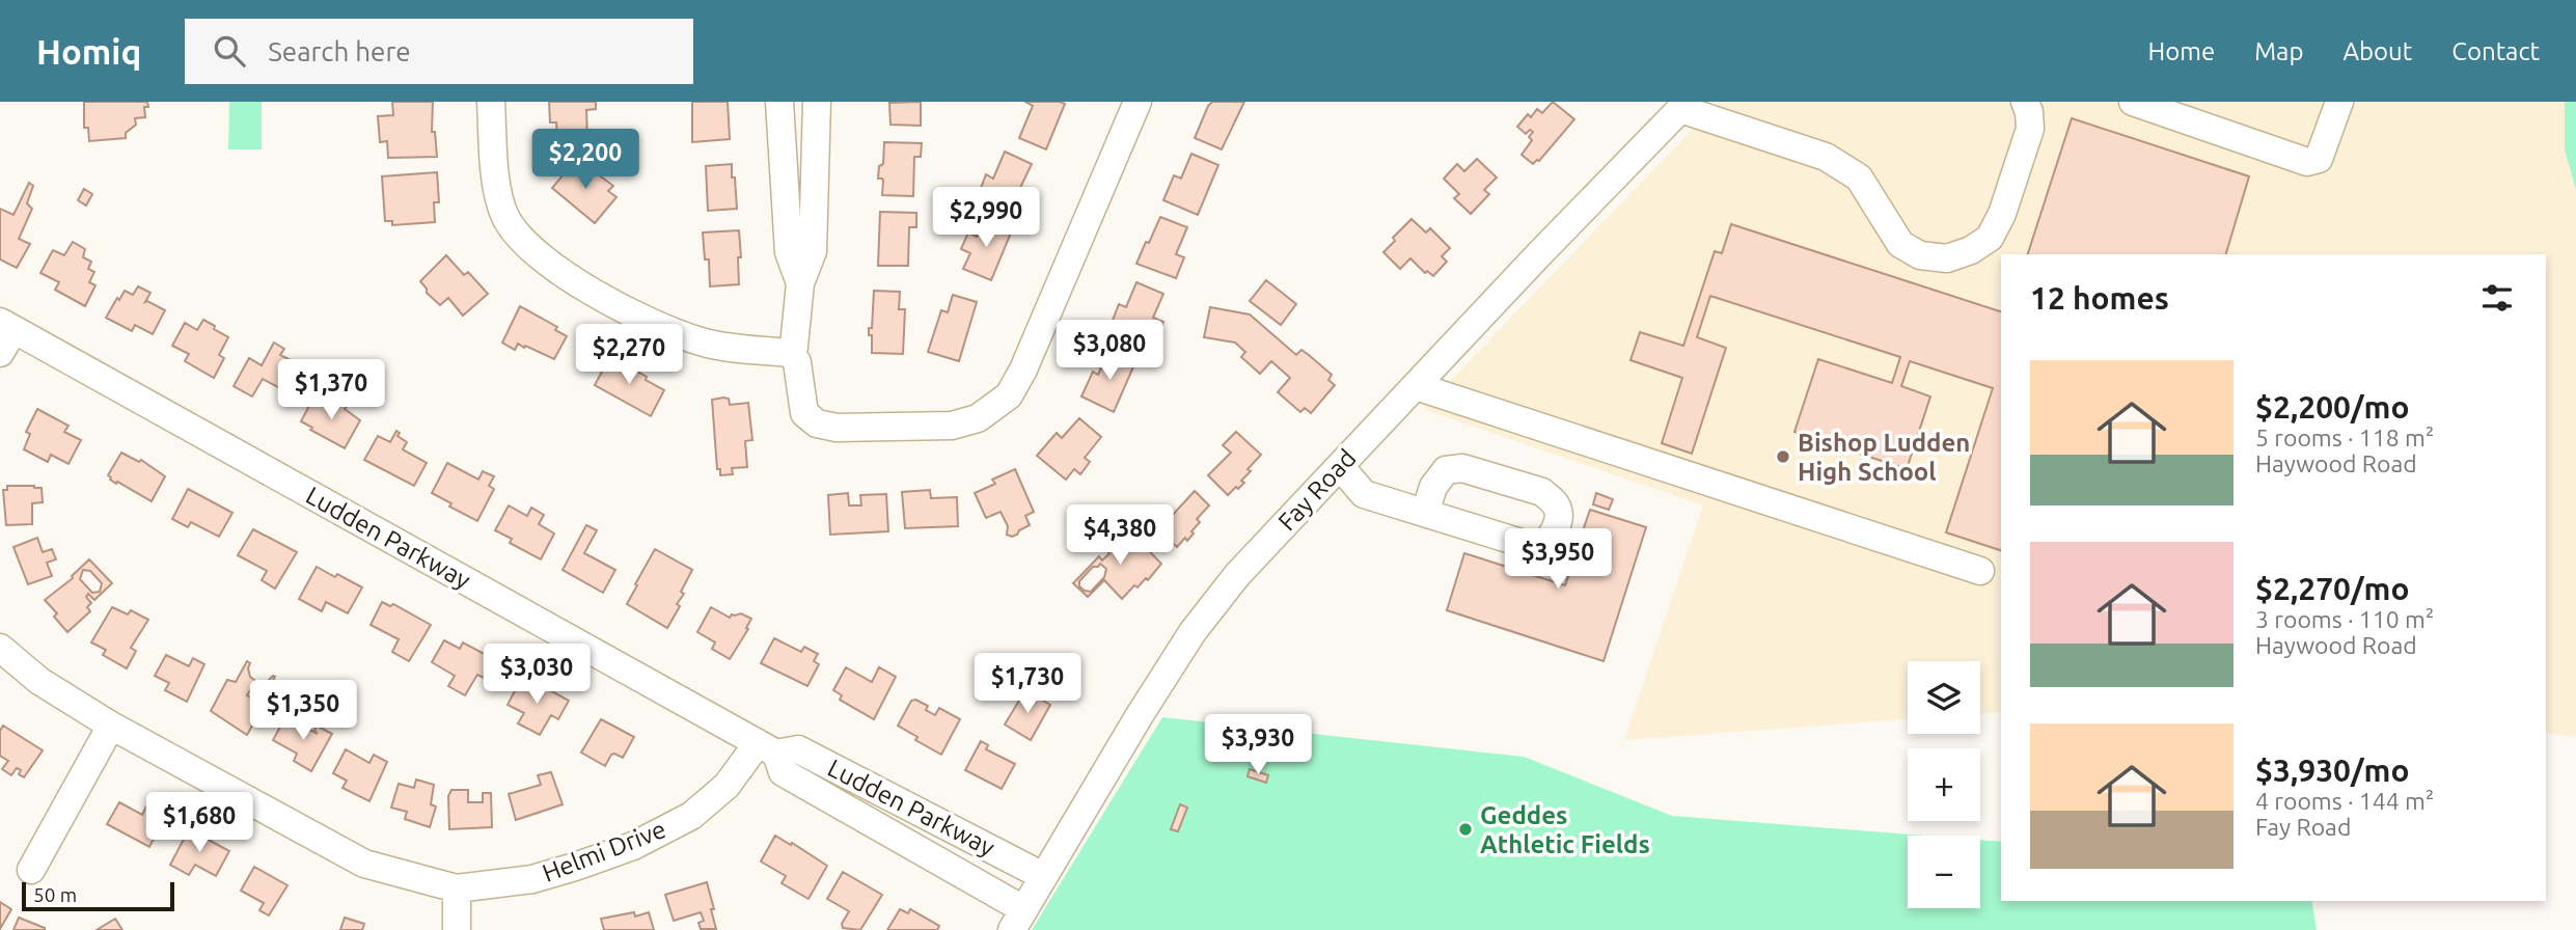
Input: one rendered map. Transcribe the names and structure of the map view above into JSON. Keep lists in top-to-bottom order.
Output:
{
  "streets": {
    "street": ["Fay Road", "Ludden Parkway", "Helmi Drive"]
  },
  "crossings": [
    ["Fay Road", "Ludden Parkway"],
    ["Ludden Parkway", "Helmi Drive"]
  ],
  "places": ["Bishop Ludden High School", "Geddes Athletic Fields"],
  "scale_bar": "50 m",
  "page": {
    "header": "Homiq",
    "search": "Search here",
    "nav": [
      "Home",
      "Map",
      "About",
      "Contact"
    ],
    "price": [
      "$2,200",
      "$2,990",
      "$3,080",
      "$2,270",
      "$1,370",
      "$4,380",
      "$3,950",
      "$3,030",
      "$1,730",
      "$1,350",
      "$3,930",
      "$1,680"
    ],
    "heading": "12 homes",
    "list": [
      {
        "name": "$2,200/mo",
        "note": "5 rooms · 118 m² · Haywood Road"
      },
      {
        "name": "$2,270/mo",
        "note": "3 rooms · 110 m² · Haywood Road"
      },
      {
        "name": "$3,930/mo",
        "note": "4 rooms · 144 m² · Fay Road"
      }
    ],
    "map_buttons": ["+", "−"],
    "scale": "50 m"
  }
}
